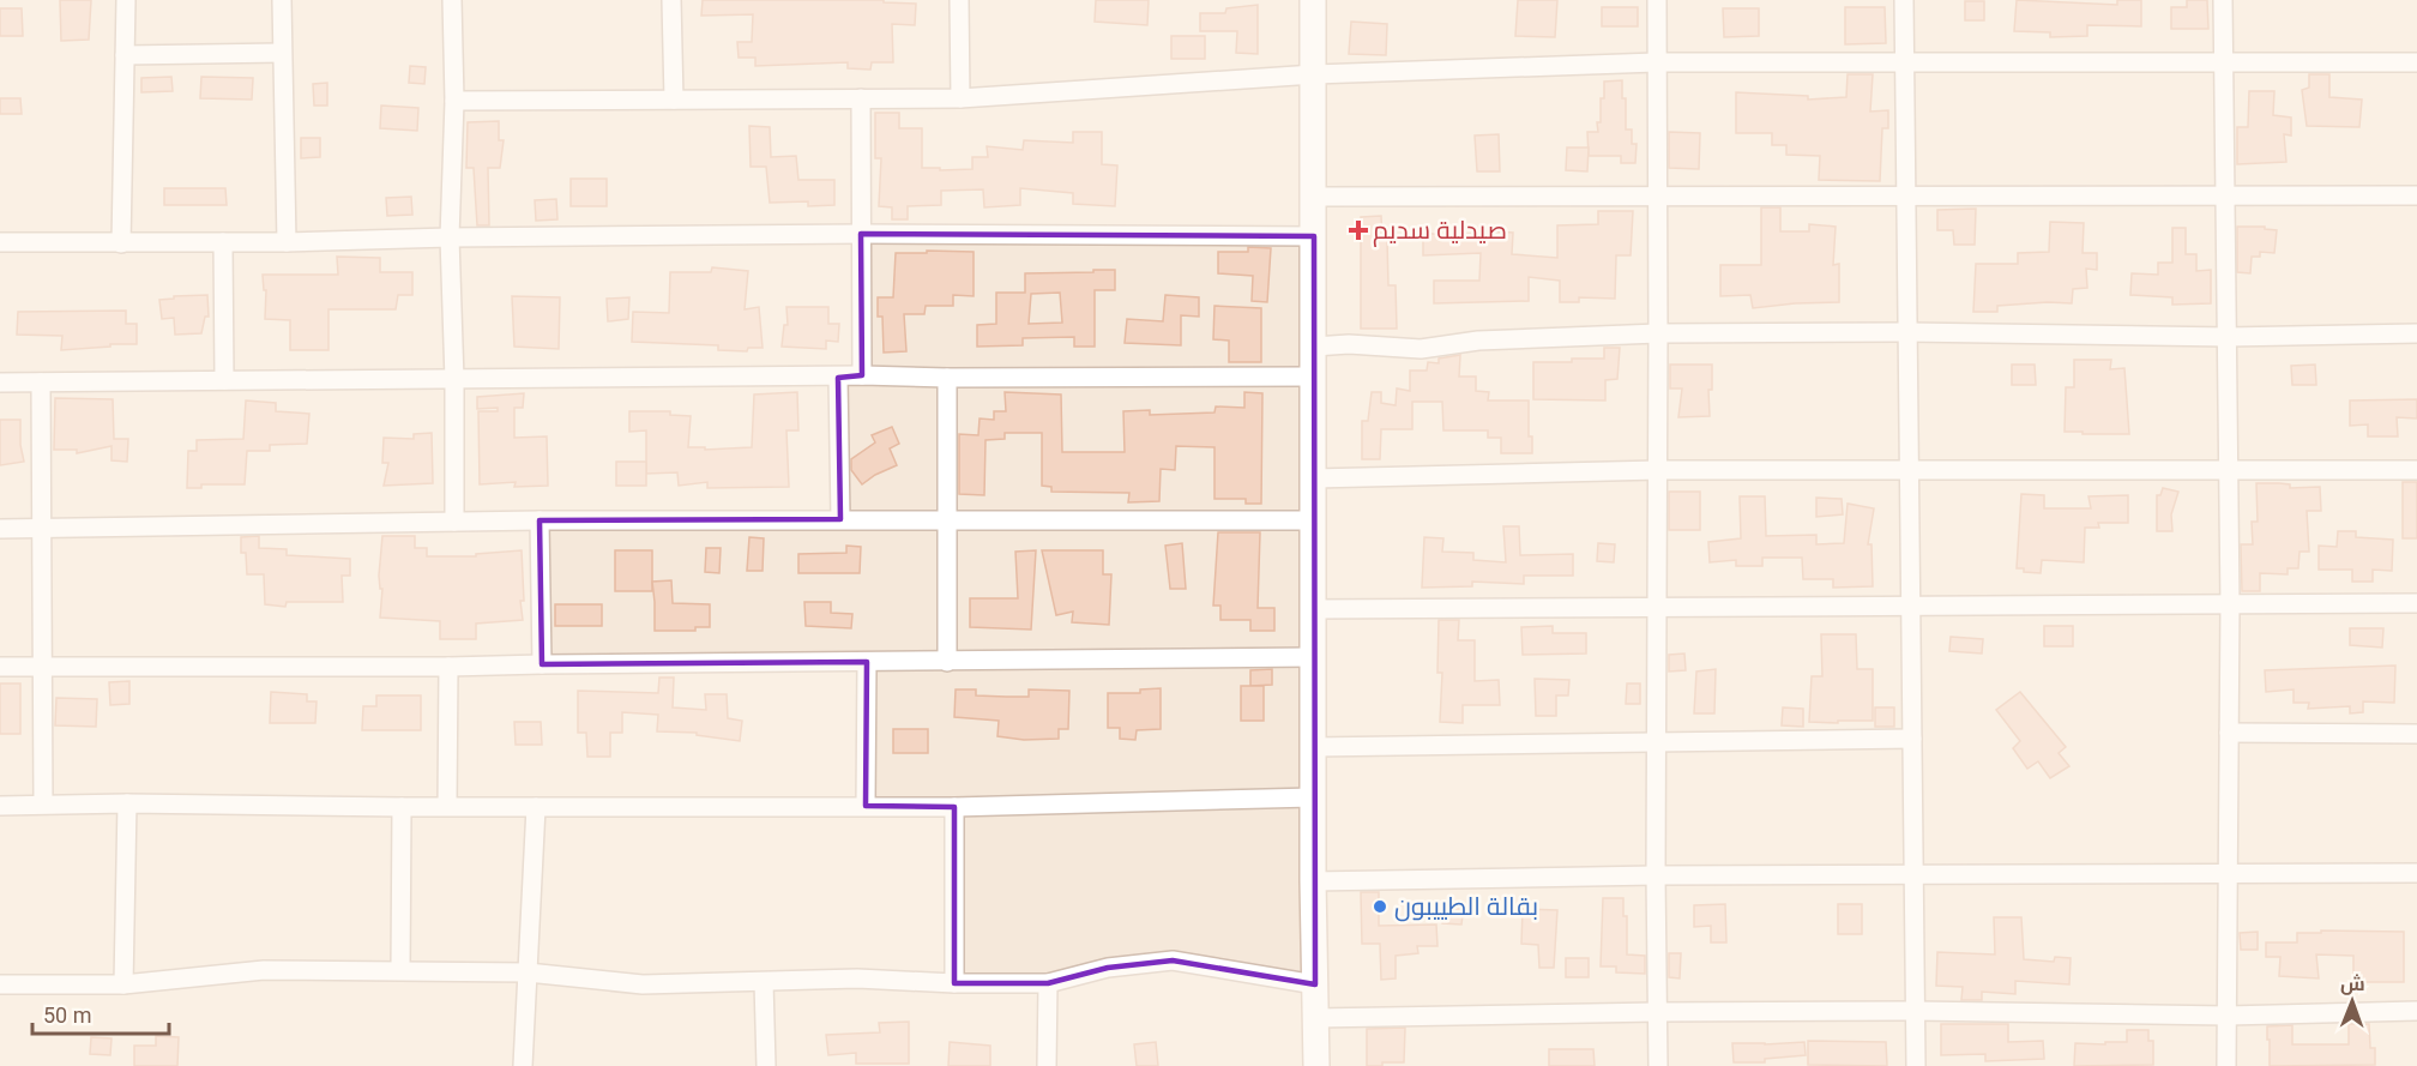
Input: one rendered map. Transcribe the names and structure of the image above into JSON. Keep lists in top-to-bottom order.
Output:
{
  "places": {
    "health": ["صيدلية سديم"],
    "other": ["بقالة الطييبون"]
  },
  "scale_bar": "50 m",
  "north": "top"
}
